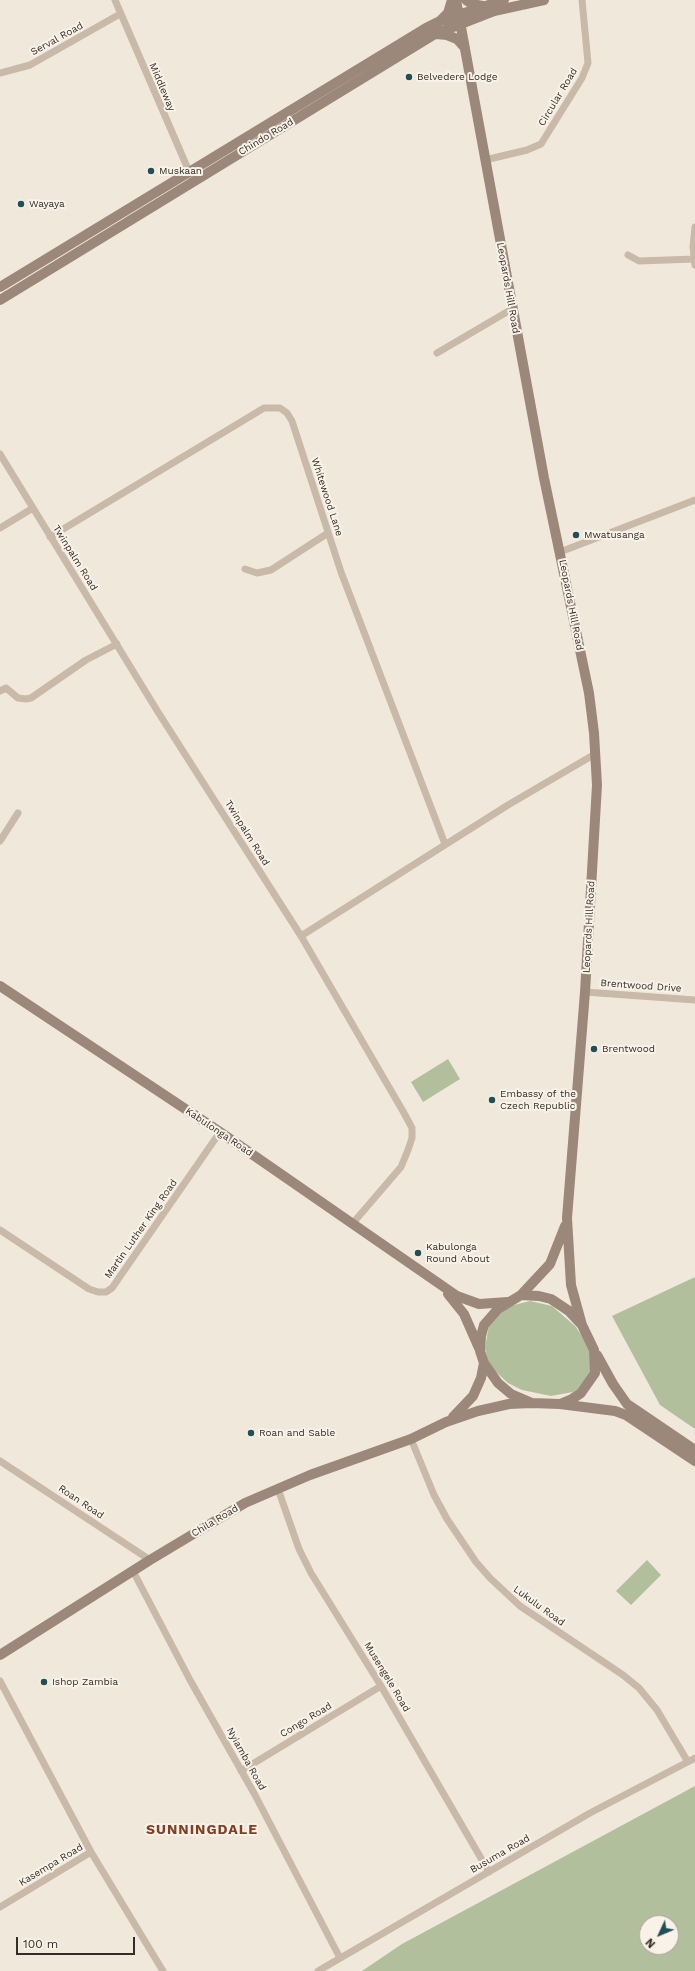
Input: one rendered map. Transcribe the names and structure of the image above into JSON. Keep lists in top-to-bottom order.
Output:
{
  "streets": {
    "main road": [
      "Chindo Road",
      "Leopards Hill Road",
      "Kabulonga Road",
      "Chila Road"
    ],
    "street": [
      "Serval Road",
      "Middleway",
      "Circular Road",
      "Whitewood Lane",
      "Twinpalm Road",
      "Brentwood Drive",
      "Martin Luther King Road",
      "Roan Road",
      "Lukulu Road",
      "Musengele Road",
      "Congo Road",
      "Nyiamba Road",
      "Busuma Road",
      "Kasempa Road"
    ]
  },
  "crossings": [
    ["Serval Road", "Middleway"],
    ["Middleway", "Chindo Road"],
    ["Circular Road", "Leopards Hill Road"],
    ["Chindo Road", "Leopards Hill Road"],
    ["Leopards Hill Road", "Brentwood Drive"],
    ["Leopards Hill Road", "Kabulonga Road"],
    ["Leopards Hill Road", "Chila Road"],
    ["Whitewood Lane", "Twinpalm Road"],
    ["Twinpalm Road", "Kabulonga Road"],
    ["Kabulonga Road", "Martin Luther King Road"],
    ["Kabulonga Road", "Chila Road"],
    ["Roan Road", "Chila Road"],
    ["Chila Road", "Lukulu Road"],
    ["Chila Road", "Musengele Road"],
    ["Chila Road", "Nyiamba Road"],
    ["Lukulu Road", "Busuma Road"],
    ["Musengele Road", "Congo Road"],
    ["Musengele Road", "Busuma Road"],
    ["Congo Road", "Nyiamba Road"],
    ["Nyiamba Road", "Busuma Road"]
  ],
  "districts": ["SUNNINGDALE"],
  "places": [
    "Belvedere Lodge",
    "Muskaan",
    "Wayaya",
    "Mwatusanga",
    "Brentwood",
    "Embassy of the Czech Republic",
    "Kabulonga Round About",
    "Roan and Sable",
    "Ishop Zambia"
  ],
  "scale_bar": "100 m",
  "north": "bottom left"
}
